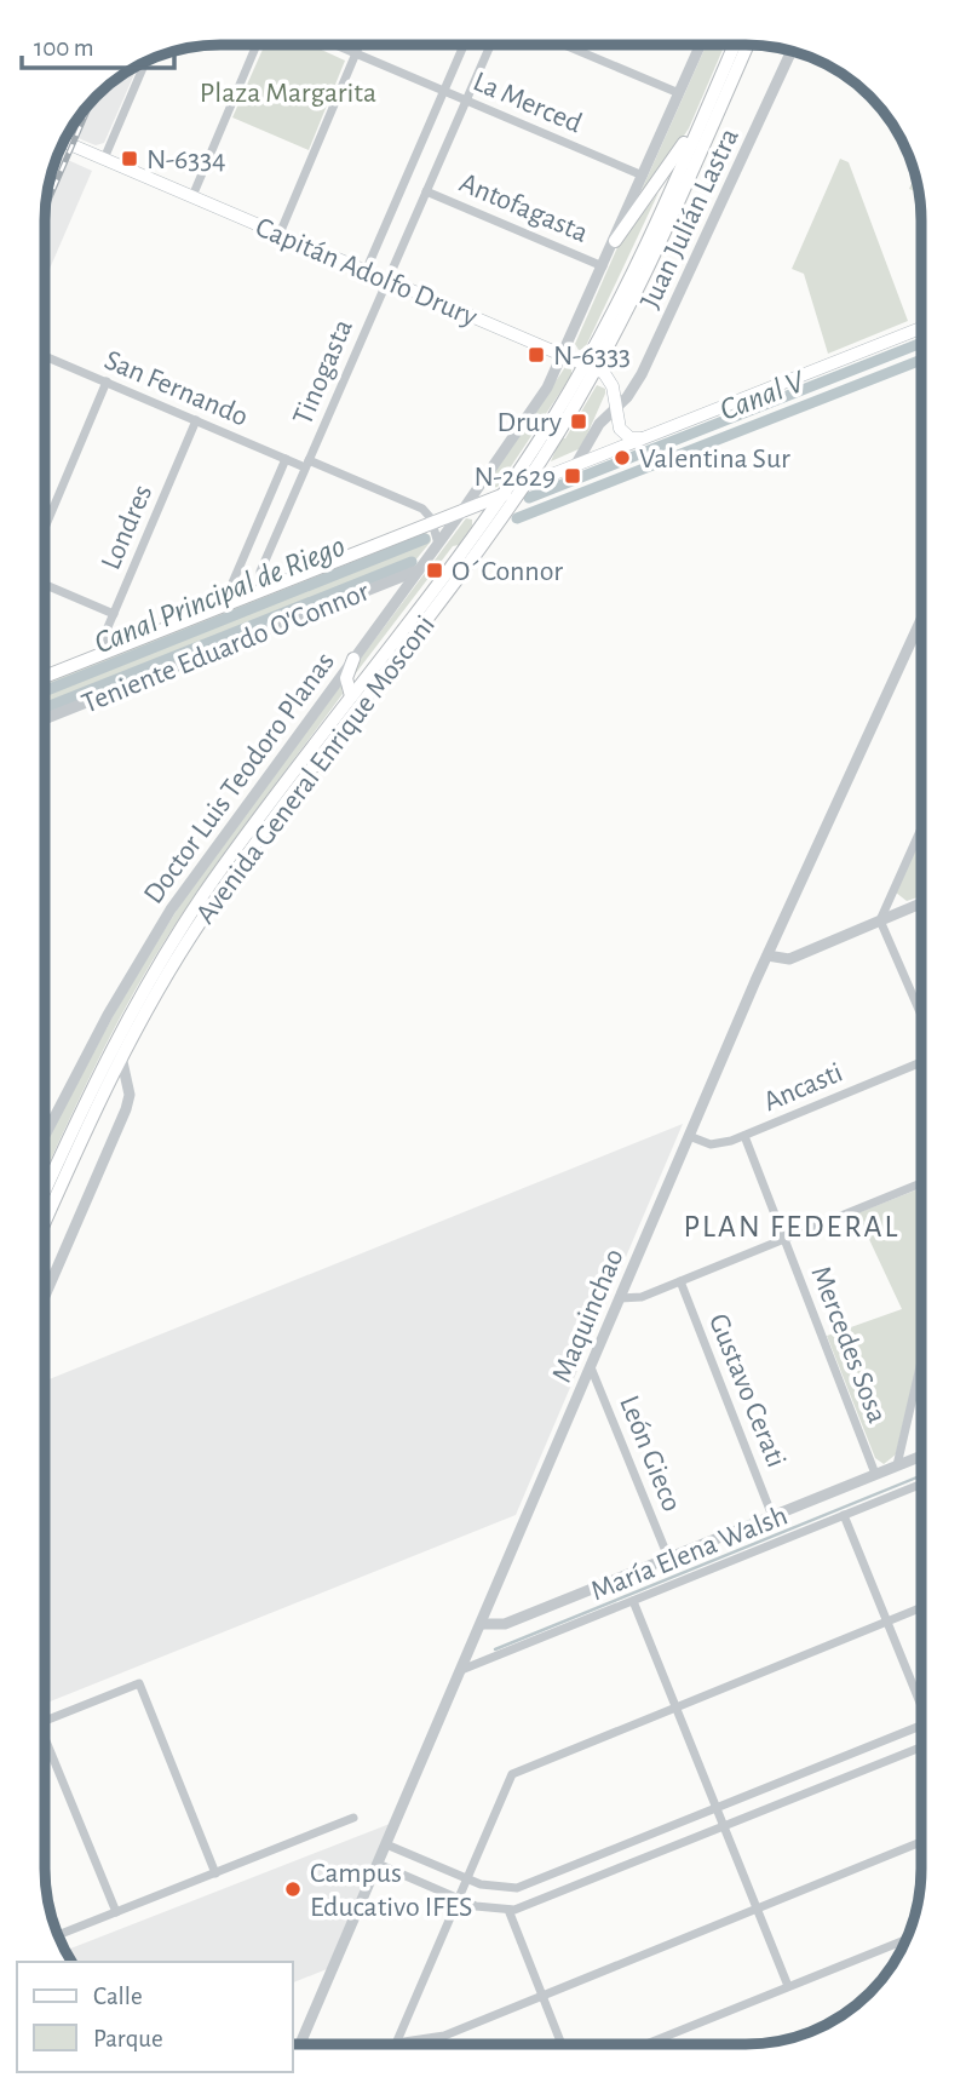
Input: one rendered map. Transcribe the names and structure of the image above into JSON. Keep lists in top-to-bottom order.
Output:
{
  "streets": {
    "main road": ["Capitán Adolfo Drury", "Teniente Eduardo O'Connor", "Avenida General Enrique Mosconi"],
    "street": [
      "La Merced",
      "Antofagasta",
      "Juan Julián Lastra",
      "Tinogasta",
      "San Fernando",
      "Londres",
      "Doctor Luis Teodoro Planas",
      "Ancasti",
      "Maquinchao",
      "Mercedes Sosa",
      "Gustavo Cerati",
      "León Gieco",
      "María Elena Walsh"
    ]
  },
  "crossings": [
    ["La Merced", "Tinogasta"],
    ["La Merced", "Doctor Luis Teodoro Planas"],
    ["Antofagasta", "Tinogasta"],
    ["Antofagasta", "Doctor Luis Teodoro Planas"],
    ["Capitán Adolfo Drury", "Tinogasta"],
    ["Capitán Adolfo Drury", "Avenida General Enrique Mosconi"],
    ["Capitán Adolfo Drury", "Doctor Luis Teodoro Planas"],
    ["Tinogasta", "San Fernando"],
    ["Tinogasta", "Teniente Eduardo O'Connor"],
    ["San Fernando", "Londres"],
    ["San Fernando", "Teniente Eduardo O'Connor"],
    ["Londres", "Teniente Eduardo O'Connor"],
    ["Teniente Eduardo O'Connor", "Avenida General Enrique Mosconi"],
    ["Teniente Eduardo O'Connor", "Doctor Luis Teodoro Planas"],
    ["Ancasti", "Maquinchao"],
    ["Ancasti", "Mercedes Sosa"],
    ["Maquinchao", "León Gieco"],
    ["Maquinchao", "María Elena Walsh"],
    ["Mercedes Sosa", "María Elena Walsh"],
    ["Gustavo Cerati", "María Elena Walsh"],
    ["León Gieco", "María Elena Walsh"]
  ],
  "districts": ["PLAN FEDERAL"],
  "water": ["Canal V", "Canal Principal de Riego"],
  "parks": ["Plaza Margarita"],
  "places": {
    "transit": [
      "N-6334",
      "N-6333",
      "Drury",
      "N-2629",
      "O´Connor"
    ],
    "other": ["Valentina Sur", "Campus Educativo IFES"]
  },
  "legend": ["Calle", "Parque"],
  "scale_bar": "100 m"
}
